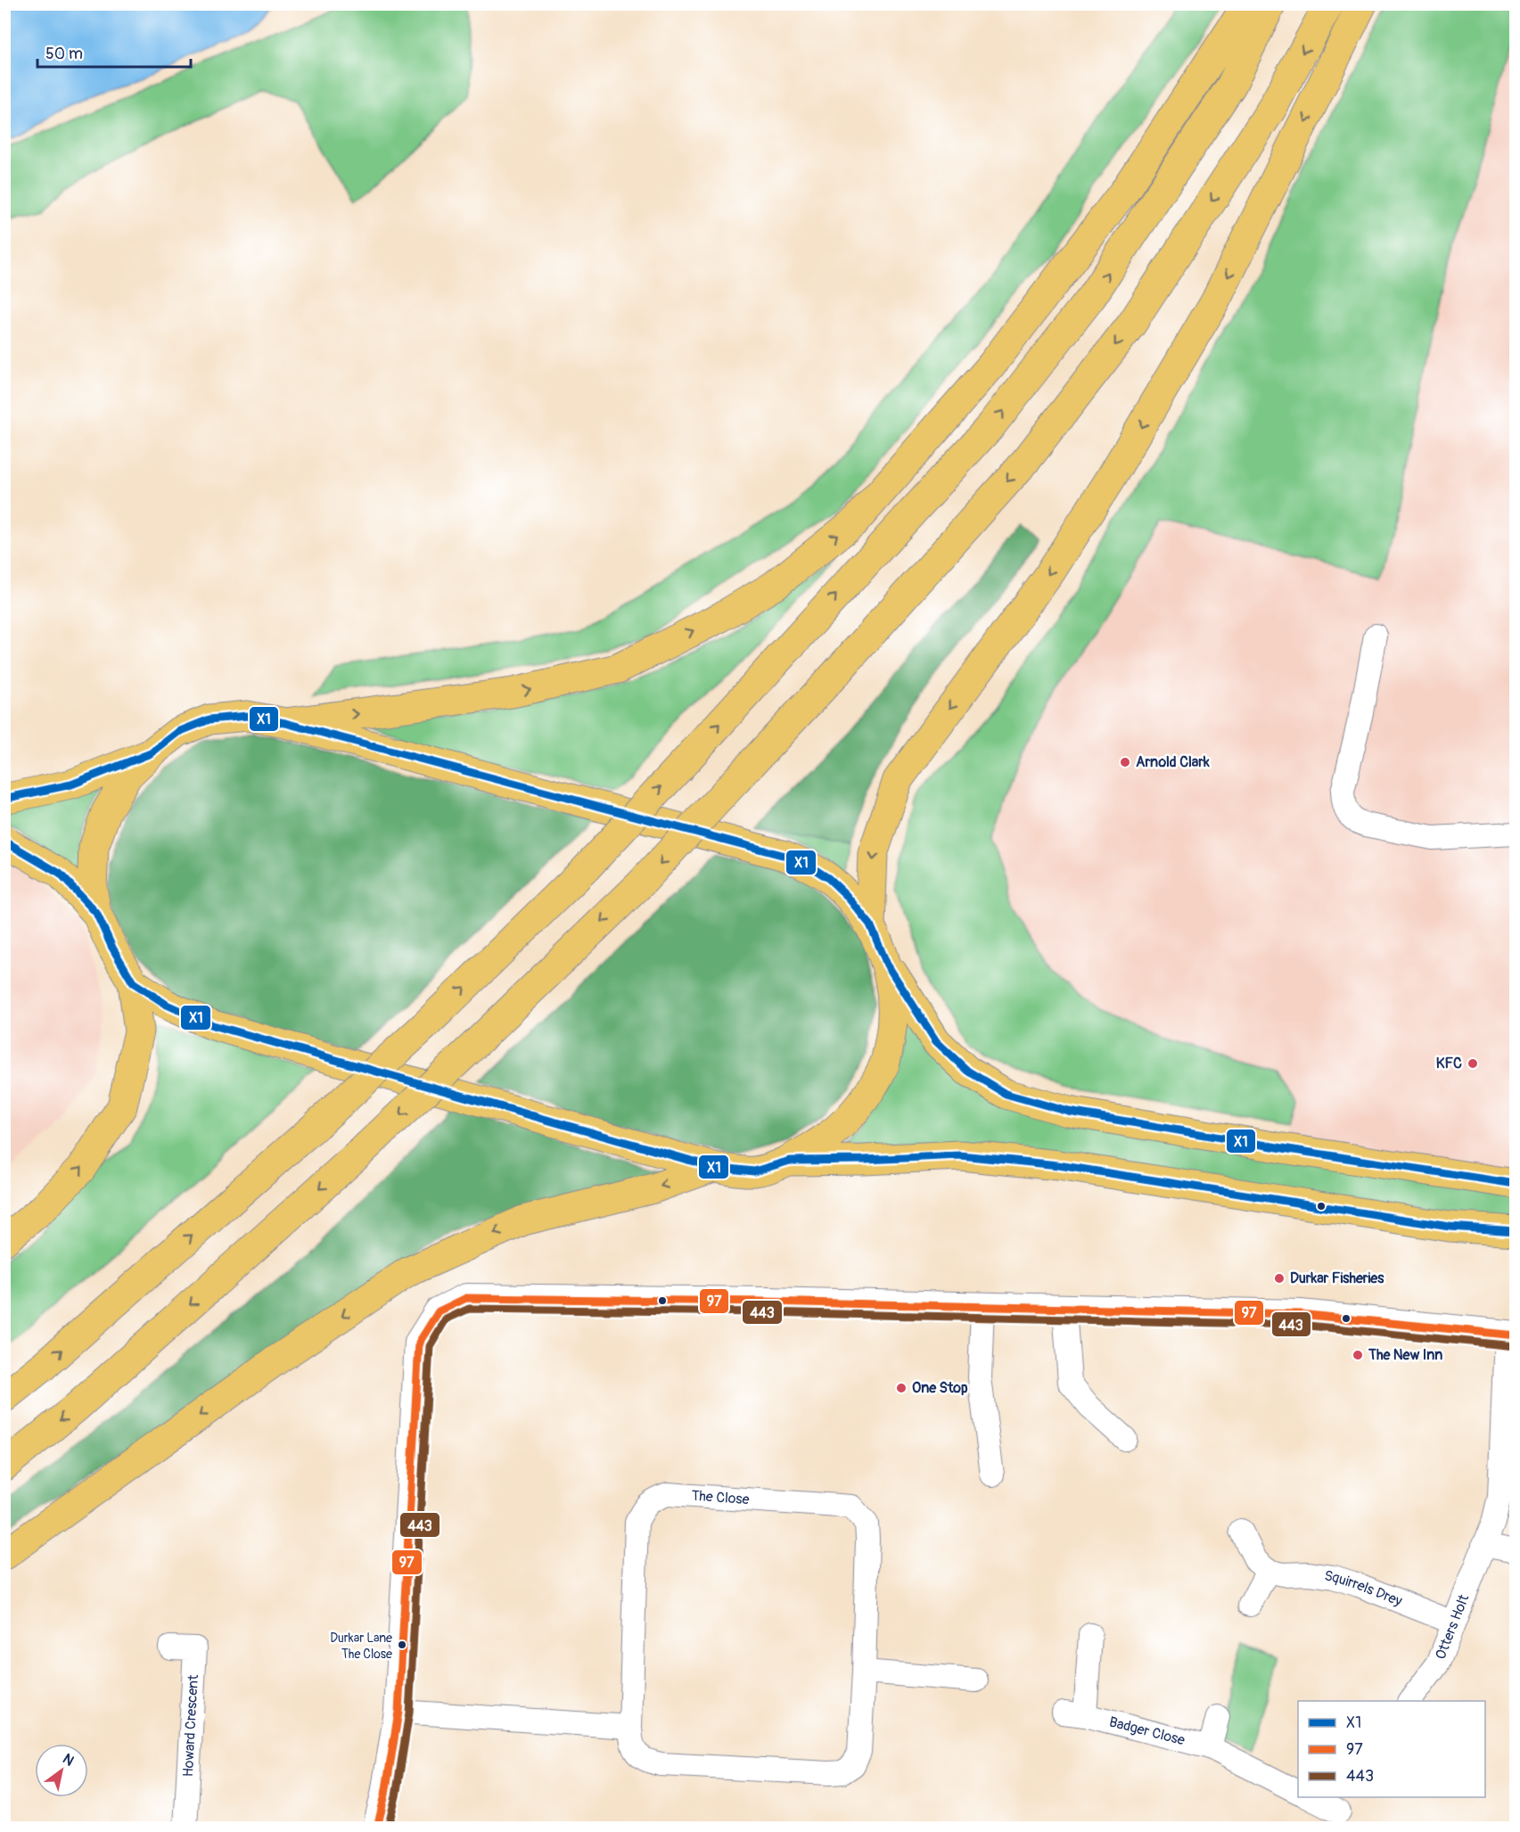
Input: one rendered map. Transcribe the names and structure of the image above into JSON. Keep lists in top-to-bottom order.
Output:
{
  "streets": {
    "street": [
      "The Close",
      "Squirrels Drey",
      "Otters Holt",
      "Howard Crescent",
      "Badger Close"
    ]
  },
  "crossings": [
    ["Squirrels Drey", "Otters Holt"]
  ],
  "places": [
    "Arnold Clark",
    "KFC",
    "Durkar Fisheries",
    "The New Inn",
    "One Stop",
    "Durkar Lane The Close"
  ],
  "lines": ["transit line X1", "transit line 97", "transit line 443"],
  "legend": ["X1", "97", "443"],
  "scale_bar": "50 m",
  "north": "top right"
}
